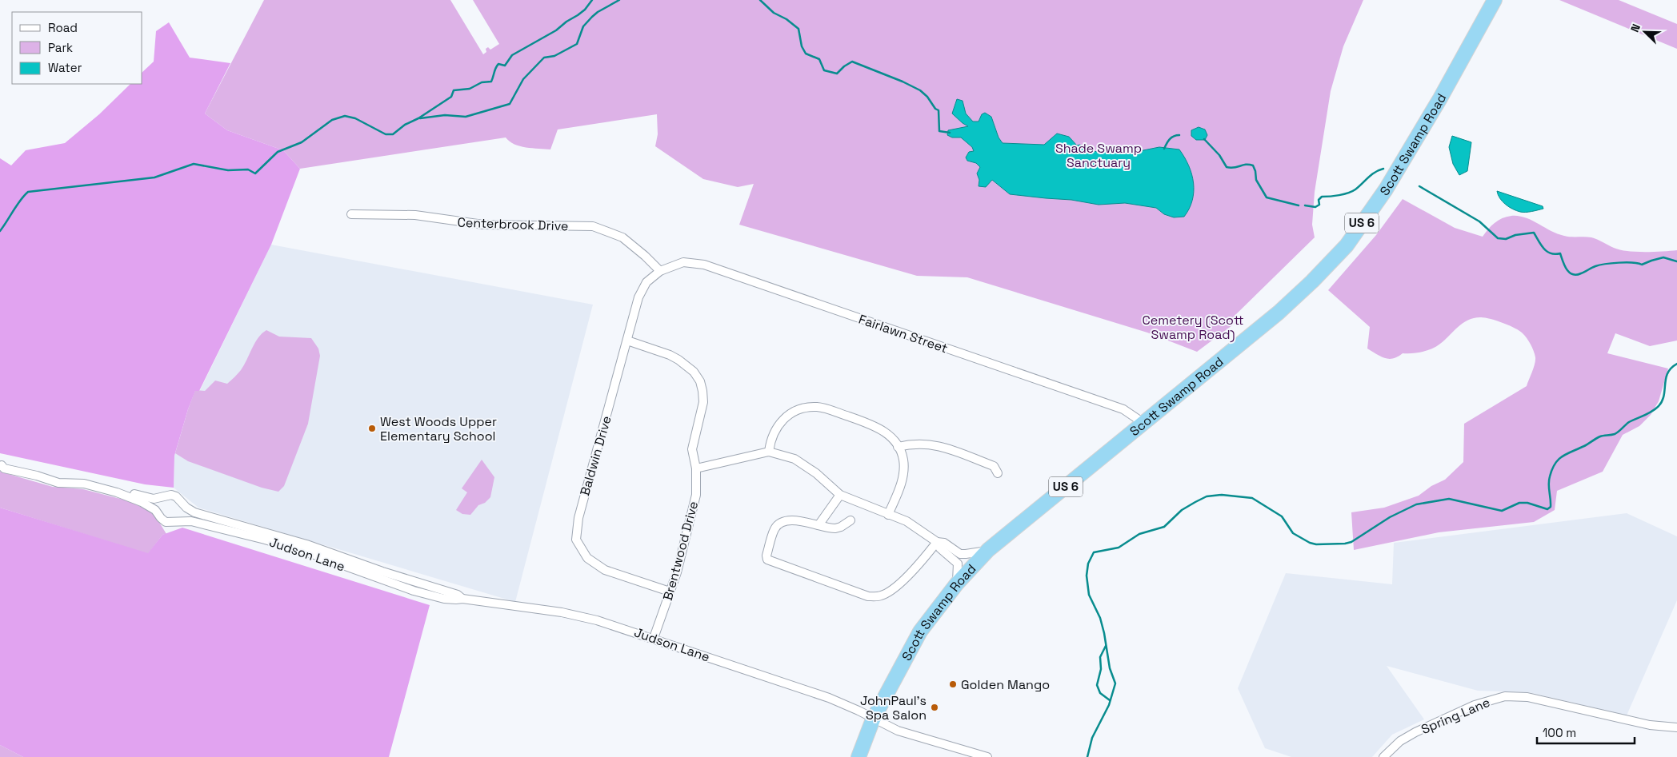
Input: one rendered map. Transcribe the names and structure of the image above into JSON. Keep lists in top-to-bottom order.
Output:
{
  "streets": {
    "highway": ["Scott Swamp Road", "US 6"],
    "street": [
      "Centerbrook Drive",
      "Fairlawn Street",
      "Baldwin Drive",
      "Brentwood Drive",
      "Judson Lane",
      "Spring Lane"
    ]
  },
  "crossings": [
    ["Scott Swamp Road", "Fairlawn Street"],
    ["Scott Swamp Road", "Judson Lane"],
    ["Centerbrook Drive", "Fairlawn Street"],
    ["Centerbrook Drive", "Baldwin Drive"],
    ["Fairlawn Street", "Baldwin Drive"],
    ["Baldwin Drive", "Brentwood Drive"],
    ["Brentwood Drive", "Judson Lane"]
  ],
  "parks": ["Shade Swamp Sanctuary", "Cemetery (Scott Swamp Road)"],
  "places": ["West Woods Upper Elementary School", "Golden Mango", "JohnPaul's Spa Salon"],
  "legend": ["Road", "Park", "Water"],
  "scale_bar": "100 m",
  "north": "top left"
}
